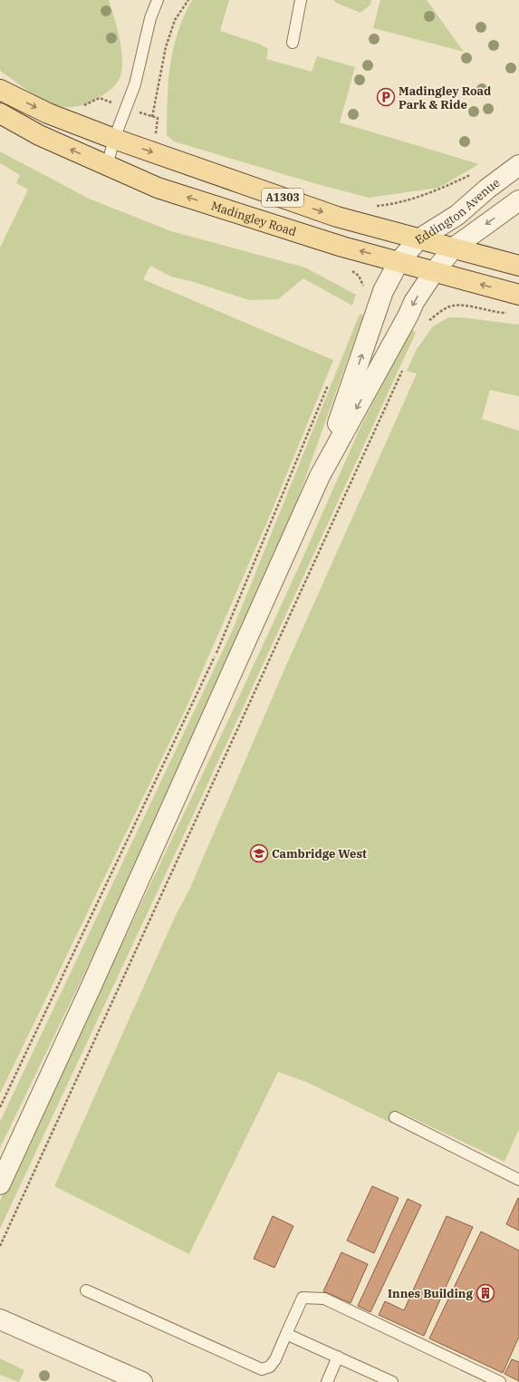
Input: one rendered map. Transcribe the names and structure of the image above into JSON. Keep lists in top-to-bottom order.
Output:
{
  "streets": {
    "main road": ["A1303", "Madingley Road"],
    "street": ["Eddington Avenue"]
  },
  "crossings": [
    ["A1303", "Eddington Avenue"],
    ["Eddington Avenue", "Madingley Road"]
  ],
  "places": {
    "parking": ["Madingley Road Park & Ride"],
    "school or university": ["Cambridge West"],
    "building": ["Innes Building"]
  }
}
